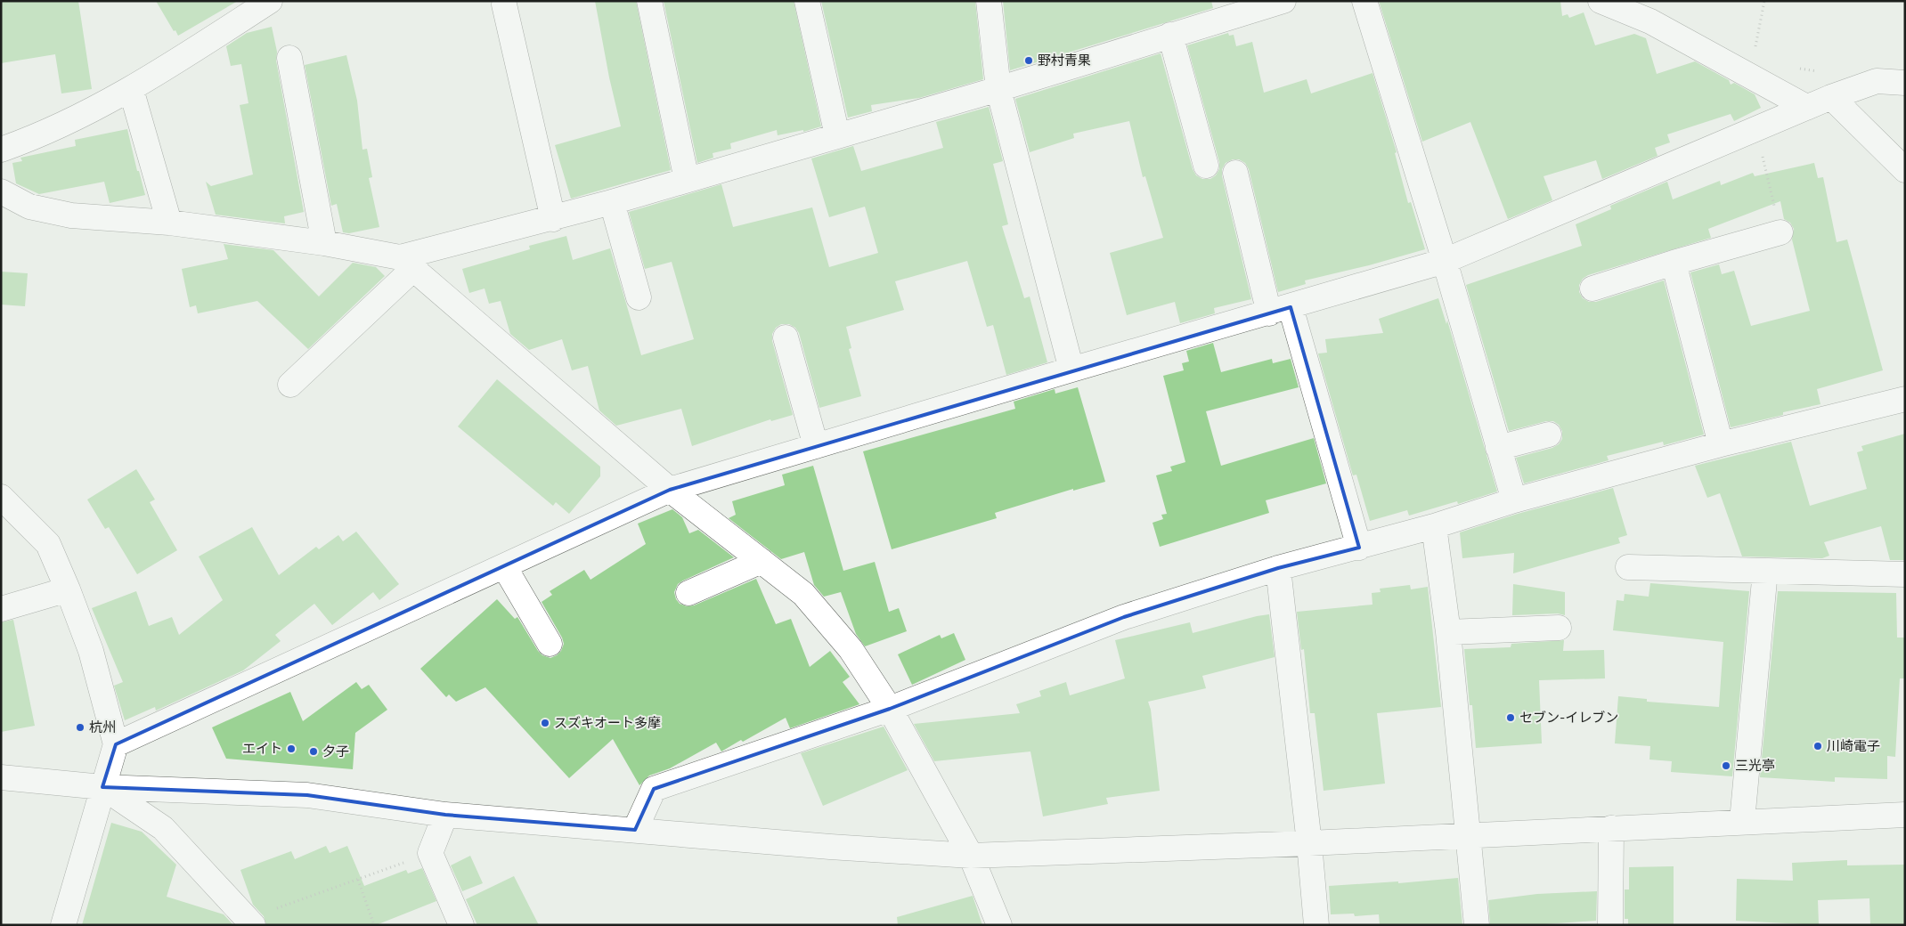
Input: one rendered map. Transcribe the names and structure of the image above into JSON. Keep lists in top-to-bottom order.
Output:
{
  "places": [
    "野村青果",
    "セブン-イレブン",
    "スズキオート多摩",
    "杭州",
    "川崎電子",
    "エイト",
    "夕子",
    "三光亭"
  ]
}
